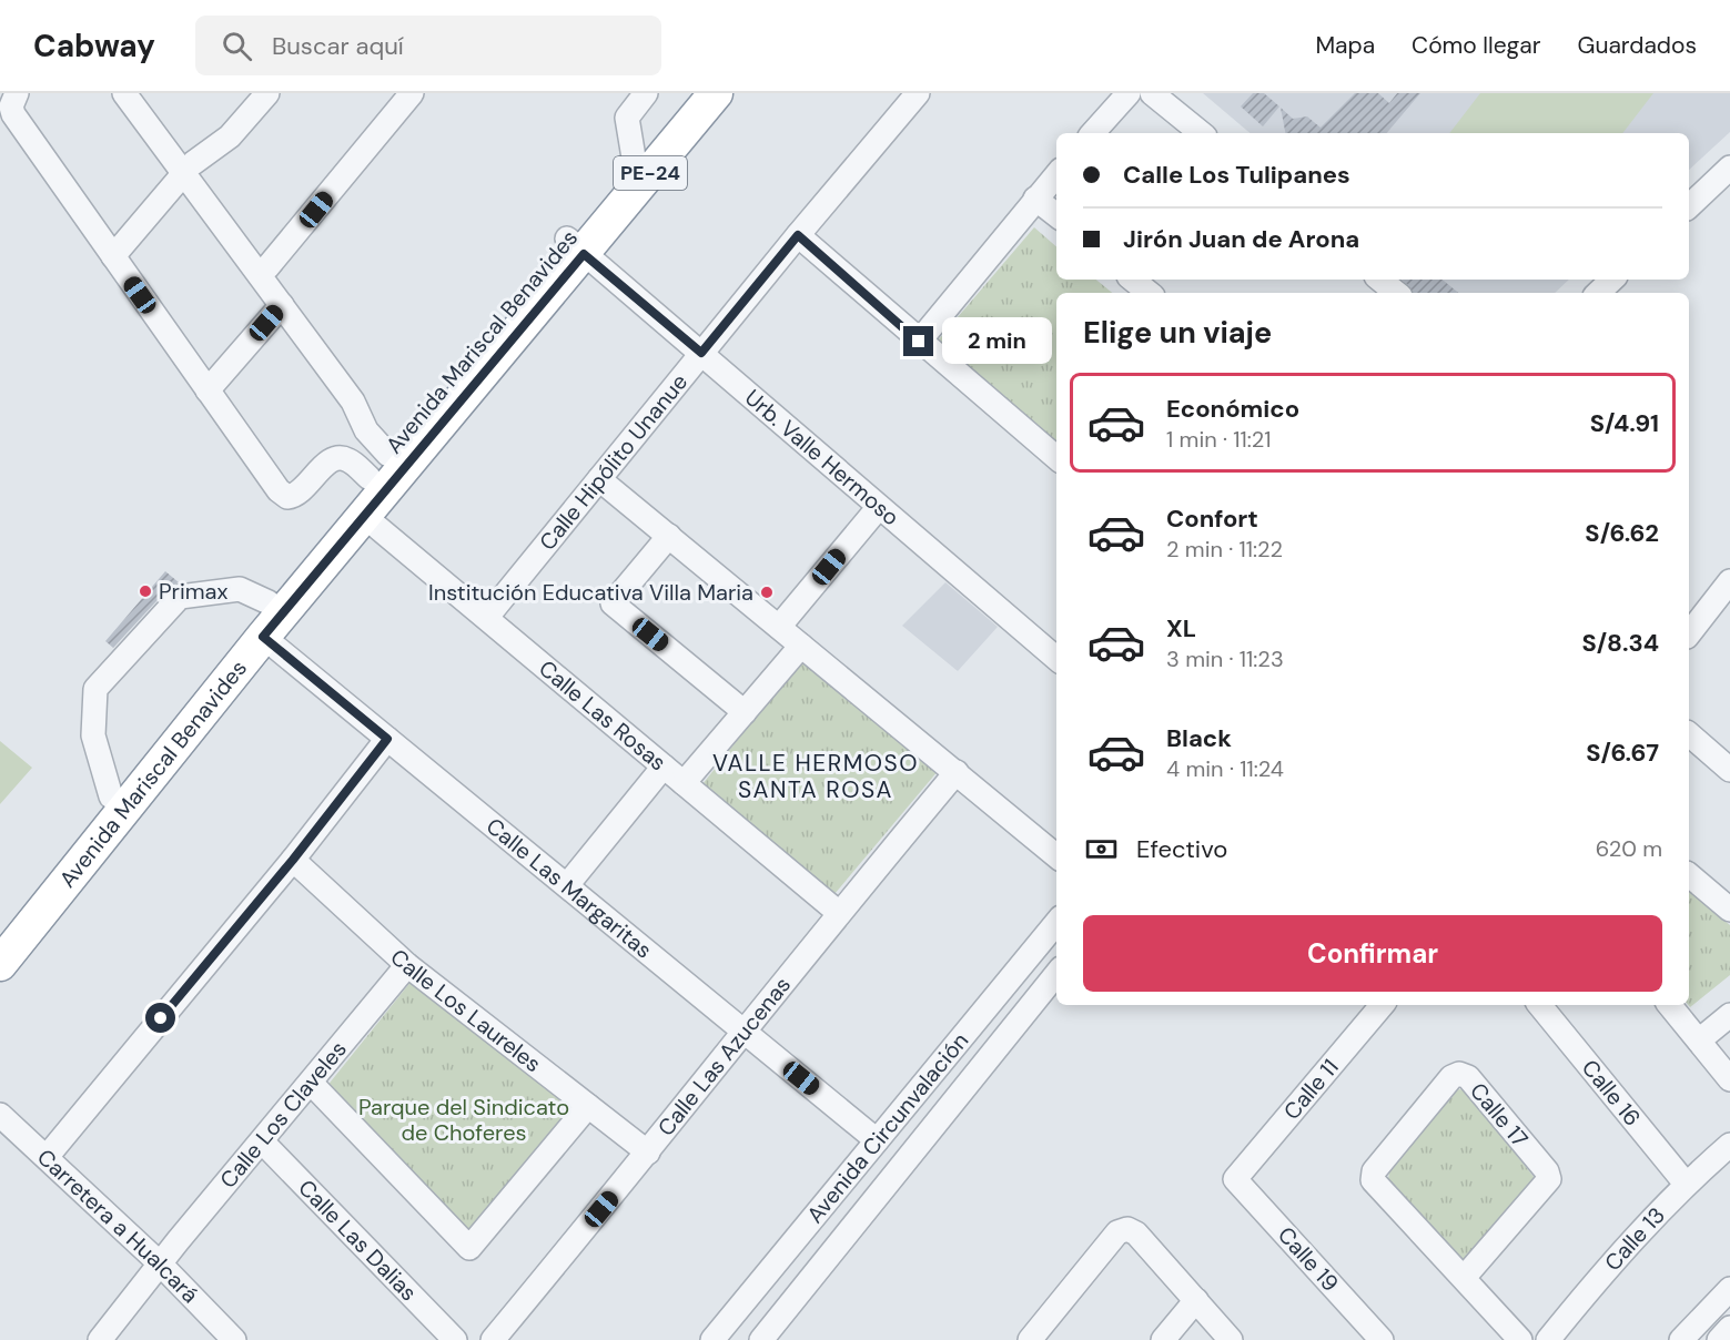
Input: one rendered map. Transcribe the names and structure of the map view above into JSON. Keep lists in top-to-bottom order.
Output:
{
  "streets": {
    "highway": ["PE-24", "Avenida Mariscal Benavides"],
    "street": [
      "Urb. Valle Hermoso",
      "Calle Hipólito Unanue",
      "Calle Las Rosas",
      "Calle Las Margaritas",
      "Calle Los Laureles",
      "Calle Las Azucenas",
      "Calle 11",
      "Calle 16",
      "Calle Los Claveles",
      "Calle 17",
      "Avenida Circunvalación",
      "Carretera a Hualcará",
      "Calle 13",
      "Calle Las Dalias",
      "Calle 19"
    ]
  },
  "crossings": [
    ["Avenida Mariscal Benavides", "Urb. Valle Hermoso"],
    ["Avenida Mariscal Benavides", "Calle Las Rosas"],
    ["Avenida Mariscal Benavides", "Calle Las Margaritas"],
    ["Urb. Valle Hermoso", "Calle Hipólito Unanue"],
    ["Calle Hipólito Unanue", "Calle Las Rosas"],
    ["Calle Las Rosas", "Calle Las Azucenas"],
    ["Calle Las Margaritas", "Calle Las Azucenas"],
    ["Calle Las Margaritas", "Avenida Circunvalación"],
    ["Calle Los Laureles", "Calle Las Azucenas"],
    ["Calle Los Laureles", "Calle Los Claveles"],
    ["Calle 11", "Calle 19"],
    ["Calle 16", "Calle 13"],
    ["Calle Los Claveles", "Carretera a Hualcará"],
    ["Calle Los Claveles", "Calle Las Dalias"]
  ],
  "districts": ["VALLE HERMOSO SANTA ROSA"],
  "parks": ["Parque del Sindicato de Choferes"],
  "places": ["Primax", "Institución Educativa Villa Maria"],
  "page": {
    "header": "Cabway",
    "search": "Buscar aquí",
    "nav": ["Mapa", "Cómo llegar", "Guardados"],
    "banner": ["Calle Los Tulipanes", "Jirón Juan de Arona"],
    "heading": "Elige un viaje",
    "bubble": "2 min",
    "list": [
      {
        "name": "Económico",
        "note": "1 min · 11:21",
        "value": "S/4.91"
      },
      {
        "name": "Confort",
        "note": "2 min · 11:22",
        "value": "S/6.62"
      },
      {
        "name": "XL",
        "note": "3 min · 11:23",
        "value": "S/8.34"
      },
      {
        "name": "Black",
        "note": "4 min · 11:24",
        "value": "S/6.67"
      }
    ],
    "pay": ["Efectivo", "620 m"],
    "buttons": "Confirmar"
  }
}
